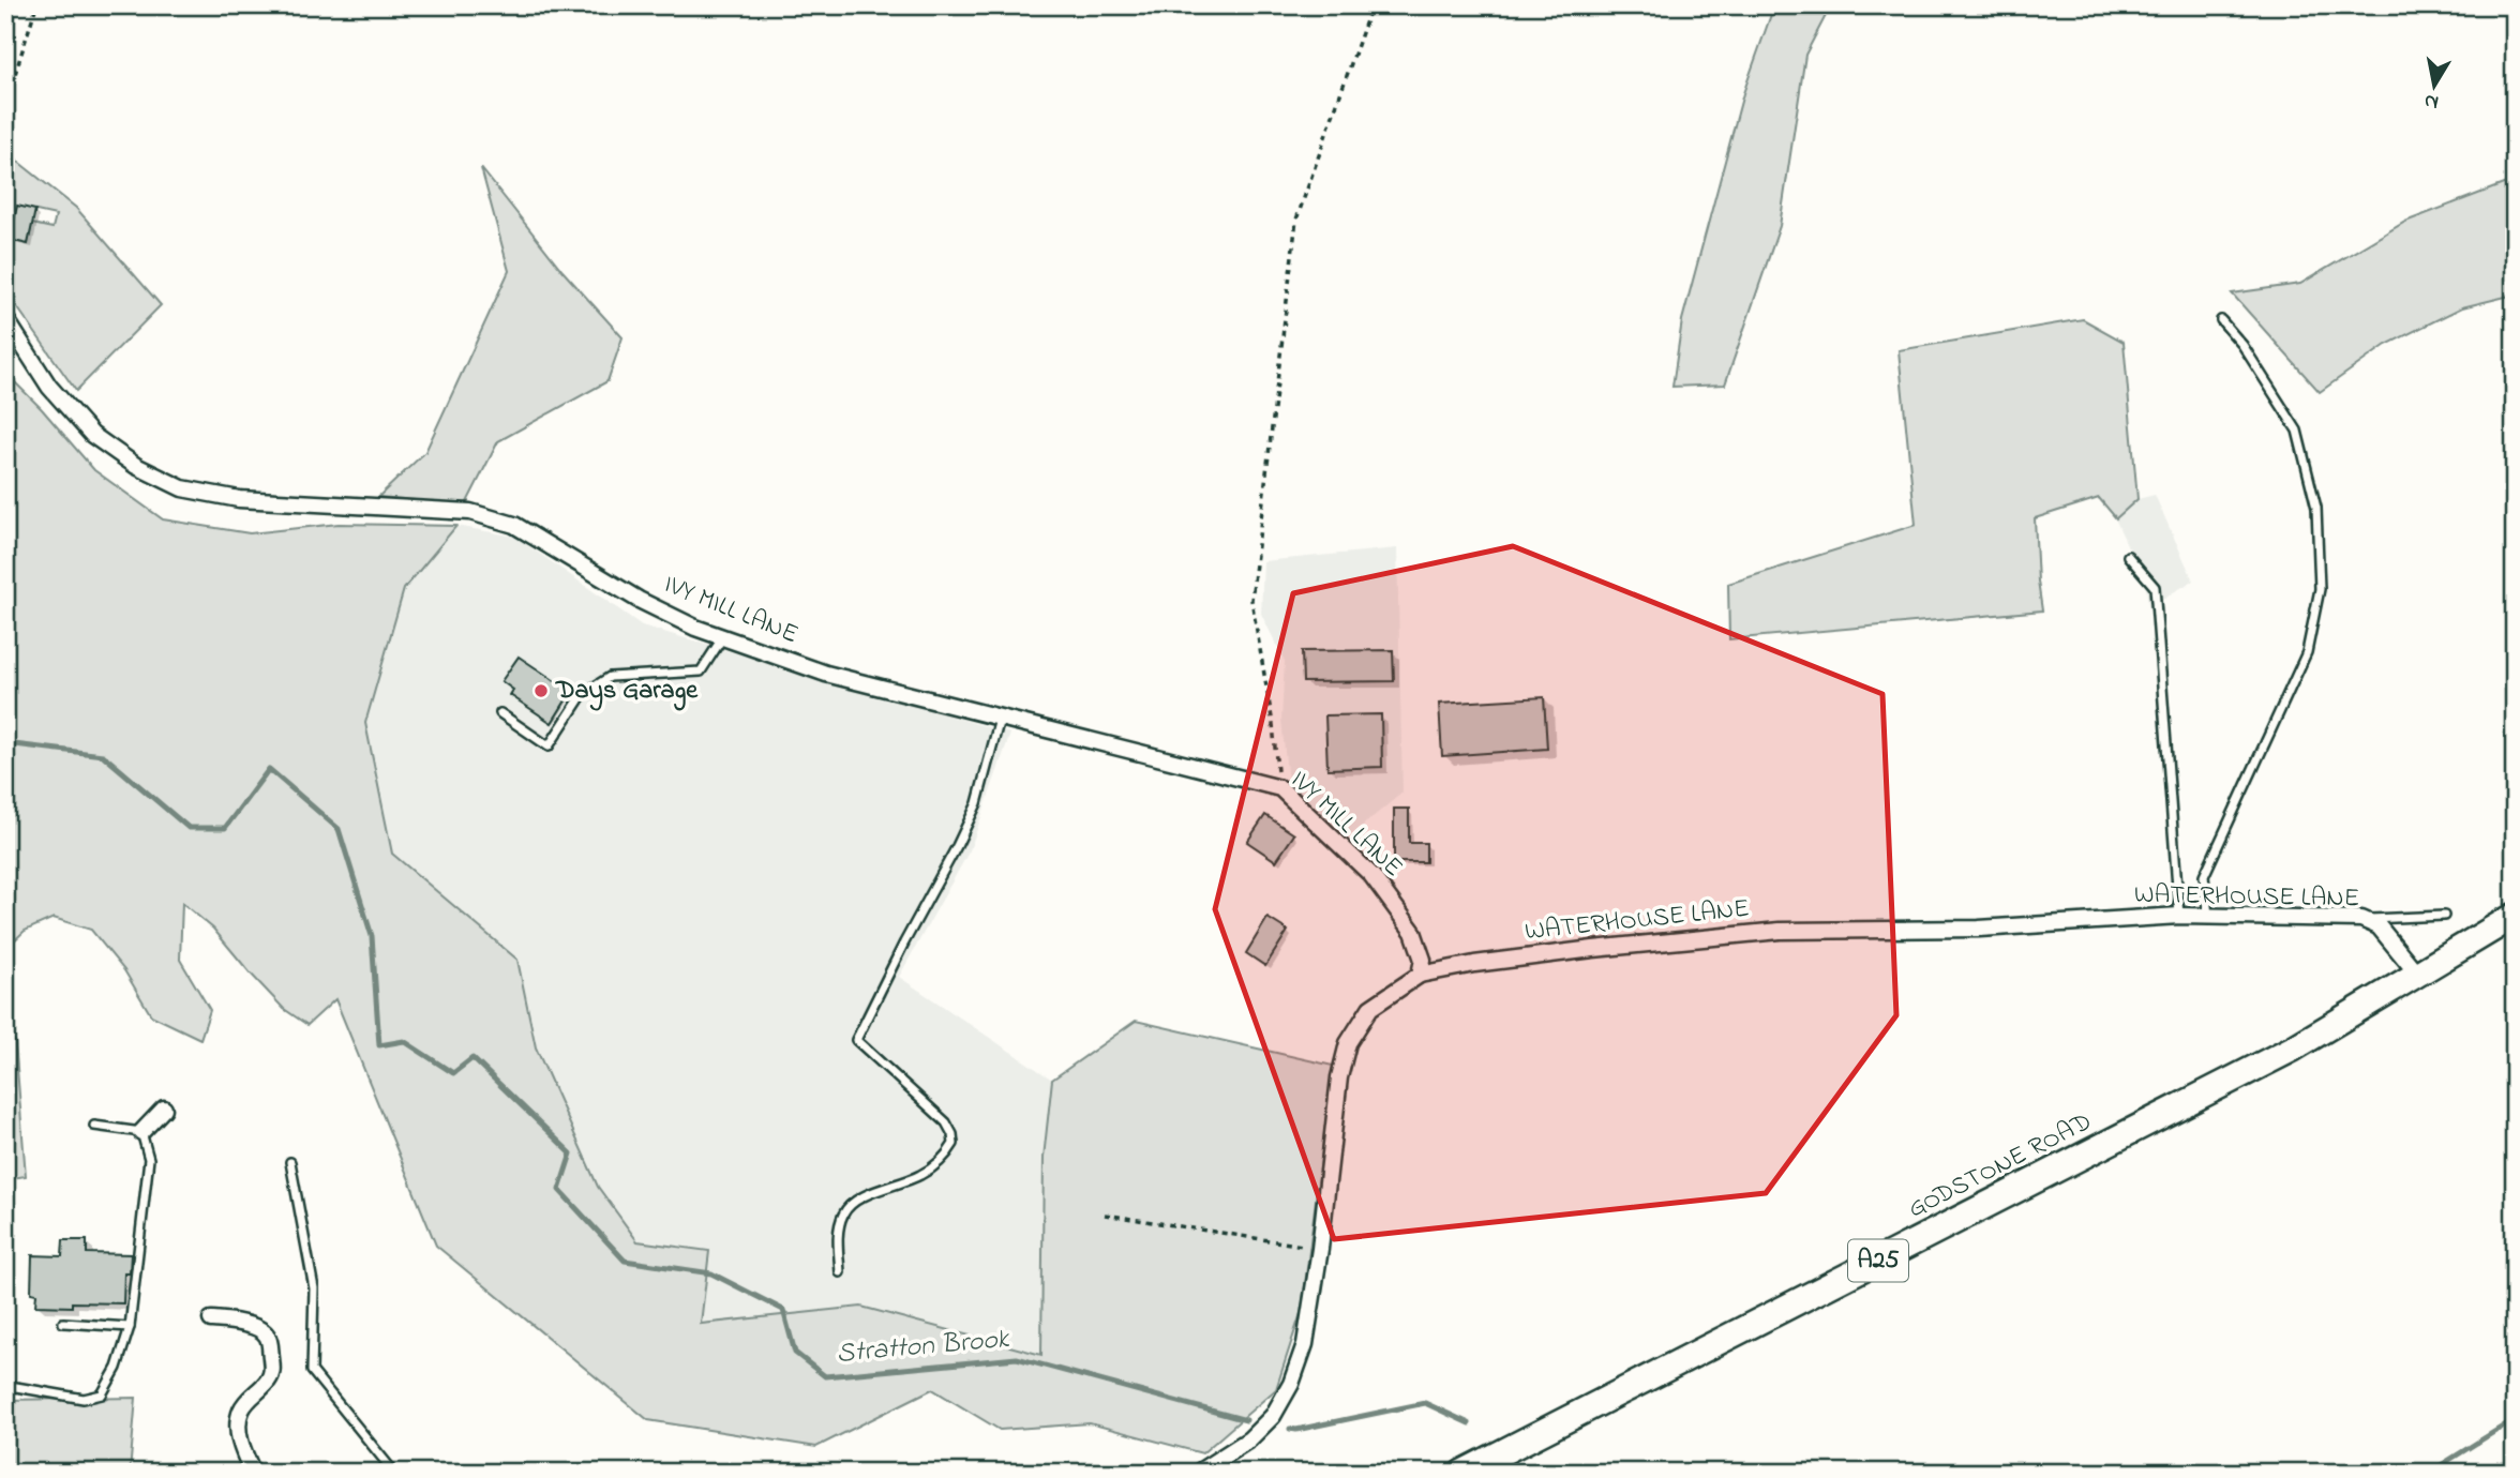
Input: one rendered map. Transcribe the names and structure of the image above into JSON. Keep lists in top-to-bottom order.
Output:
{
  "streets": {
    "main road": ["GODSTONE ROAD", "A25"],
    "street": ["IVY MILL LANE", "WATERHOUSE LANE"]
  },
  "crossings": [
    ["IVY MILL LANE", "WATERHOUSE LANE"],
    ["WATERHOUSE LANE", "GODSTONE ROAD"]
  ],
  "water": ["Stratton Brook"],
  "places": ["Days Garage"],
  "north": "bottom"
}
